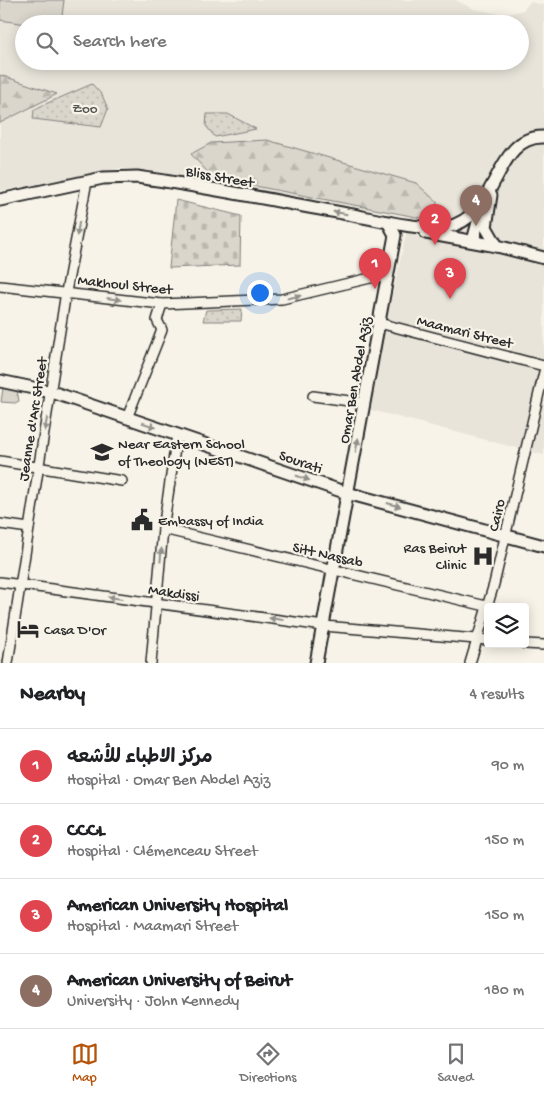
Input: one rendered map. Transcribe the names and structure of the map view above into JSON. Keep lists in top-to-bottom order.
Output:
{
  "streets": {
    "street": [
      "Bliss Street",
      "Makhoul Street",
      "Maamari Street",
      "Omar Ben Abdel Aziz",
      "Jeanne d'Arc Street",
      "Sourati",
      "Cairo",
      "Sitt Nassab",
      "Makdissi"
    ]
  },
  "crossings": [
    ["Bliss Street", "Jeanne d'Arc Street"],
    ["Makhoul Street", "Omar Ben Abdel Aziz"],
    ["Makhoul Street", "Jeanne d'Arc Street"],
    ["Maamari Street", "Omar Ben Abdel Aziz"],
    ["Omar Ben Abdel Aziz", "Sourati"],
    ["Omar Ben Abdel Aziz", "Sitt Nassab"],
    ["Omar Ben Abdel Aziz", "Makdissi"],
    ["Jeanne d'Arc Street", "Sourati"],
    ["Jeanne d'Arc Street", "Makdissi"],
    ["Sourati", "Cairo"],
    ["Cairo", "Makdissi"]
  ],
  "one_way": [
    "Bliss Street",
    "Makhoul Street",
    "Jeanne d'Arc Street",
    "Sourati",
    "Makdissi"
  ],
  "parks": ["Zoo"],
  "places": {
    "school or university": ["Near Eastern School of Theology (NEST)"],
    "public building": ["Embassy of India"],
    "hospital": ["Ras Beirut Clinic"],
    "hotel": ["Casa D'Or"]
  },
  "page": {
    "search": "Search here",
    "pins": [
      "4",
      "2",
      "1",
      "3"
    ],
    "heading": ["Nearby", "4 results"],
    "list": [
      {
        "mark": "1",
        "name": "مركز الاطباء للأشعه",
        "note": "Hospital · Omar Ben Abdel Aziz",
        "value": "90 m"
      },
      {
        "mark": "2",
        "name": "CCCL",
        "note": "Hospital · Clémenceau Street",
        "value": "150 m"
      },
      {
        "mark": "3",
        "name": "American University Hospital",
        "note": "Hospital · Maamari Street",
        "value": "150 m"
      },
      {
        "mark": "4",
        "name": "American University of Beirut",
        "note": "University · John Kennedy",
        "value": "180 m"
      }
    ],
    "nav": ["Map", "Directions", "Saved"]
  }
}
